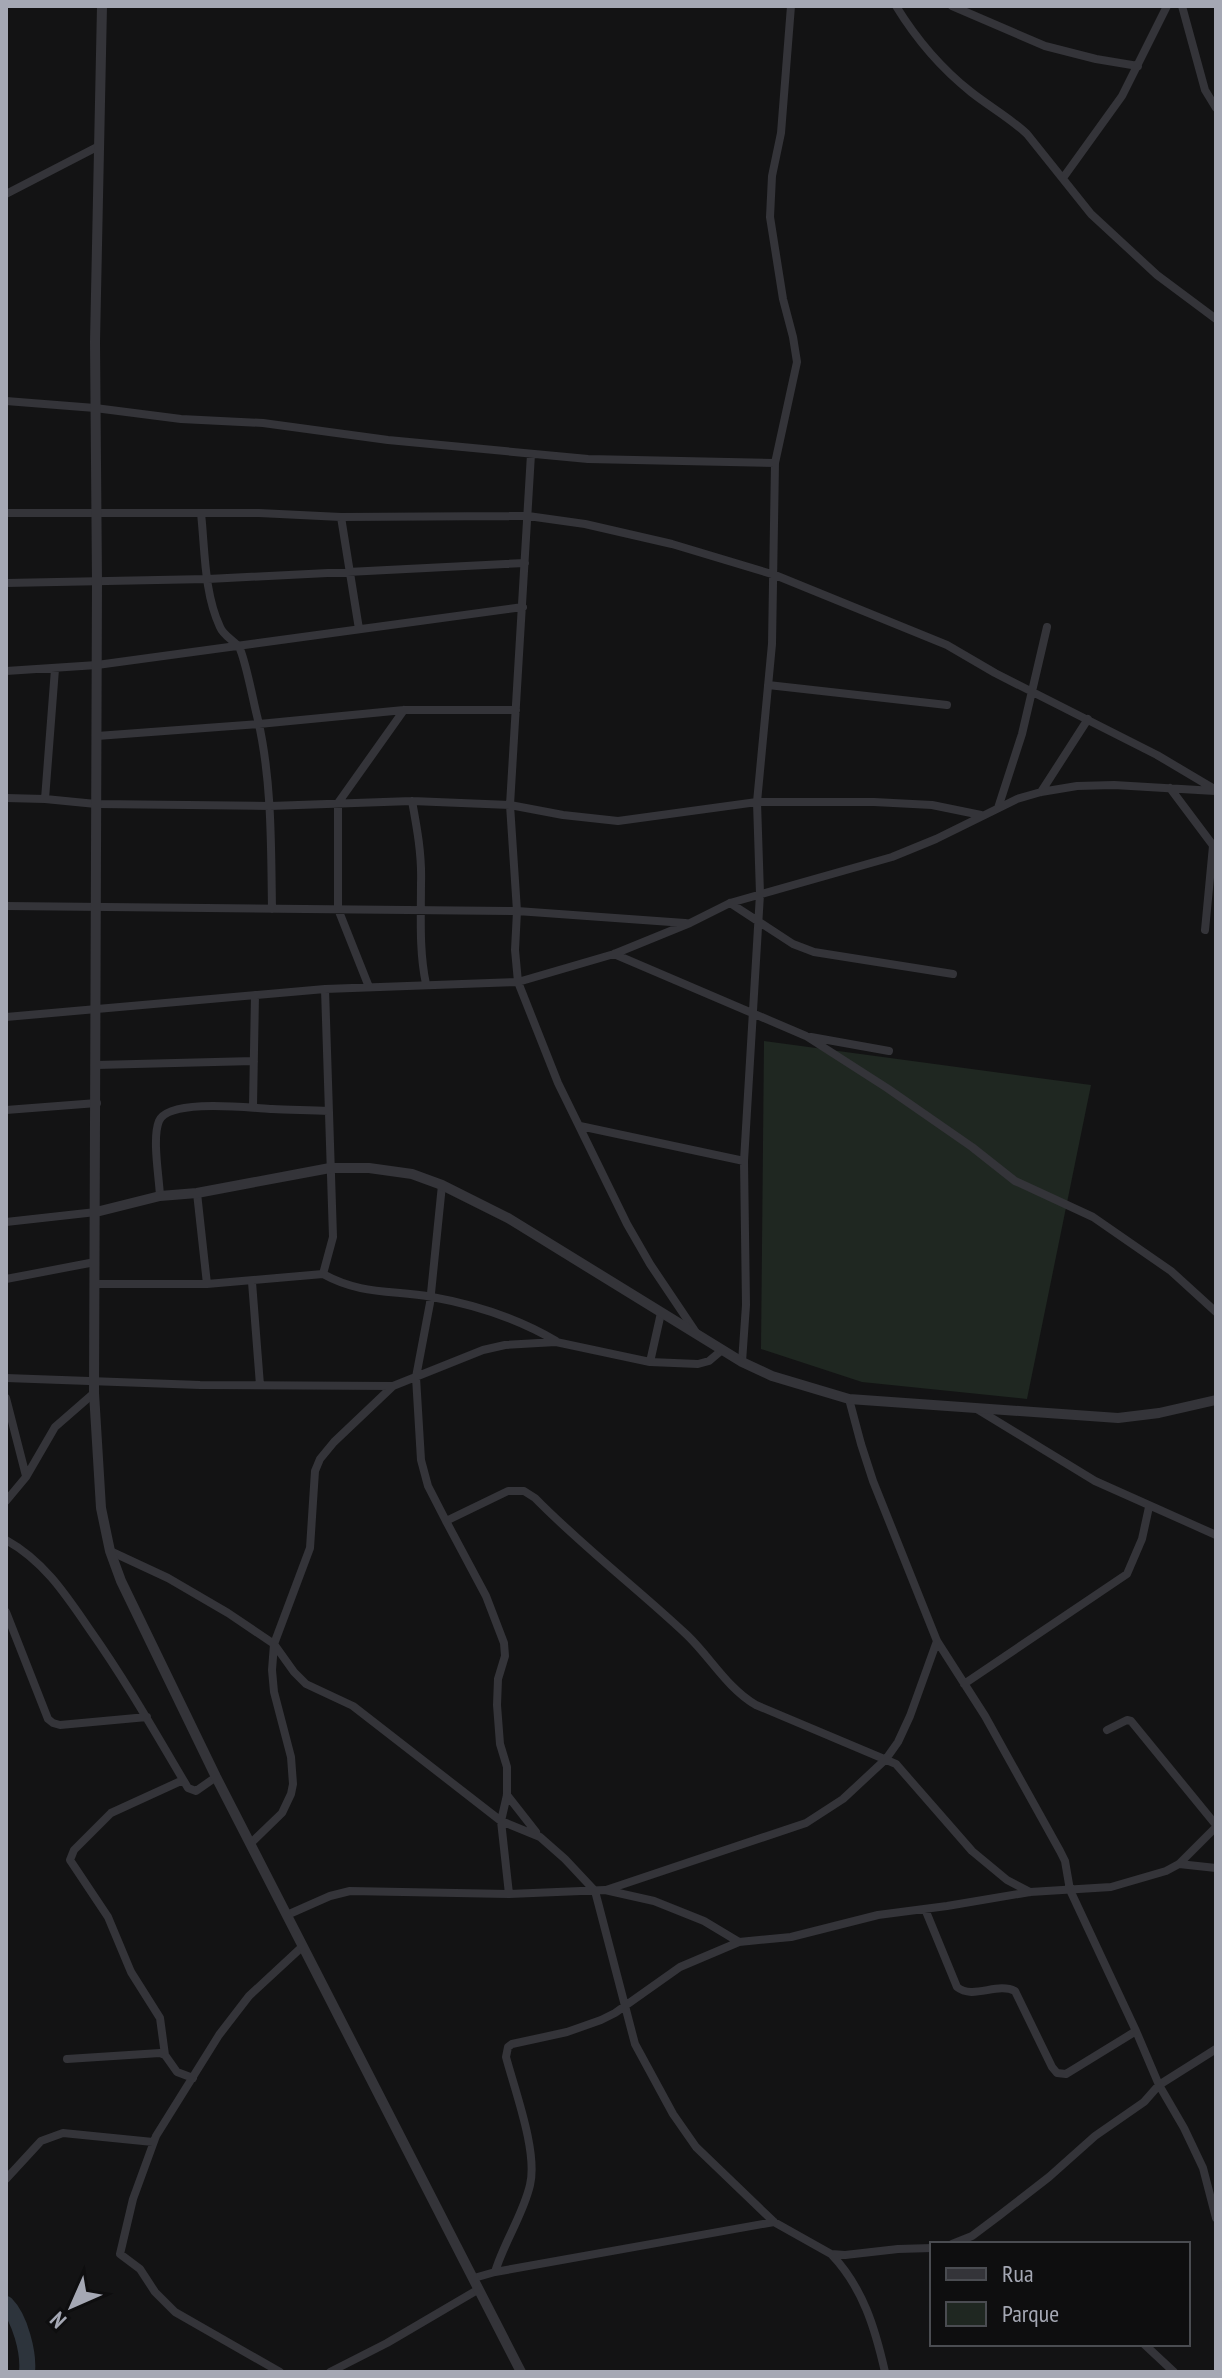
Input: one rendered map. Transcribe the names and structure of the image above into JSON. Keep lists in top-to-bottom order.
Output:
{
  "legend": ["Rua", "Parque"],
  "north": "bottom left"
}
